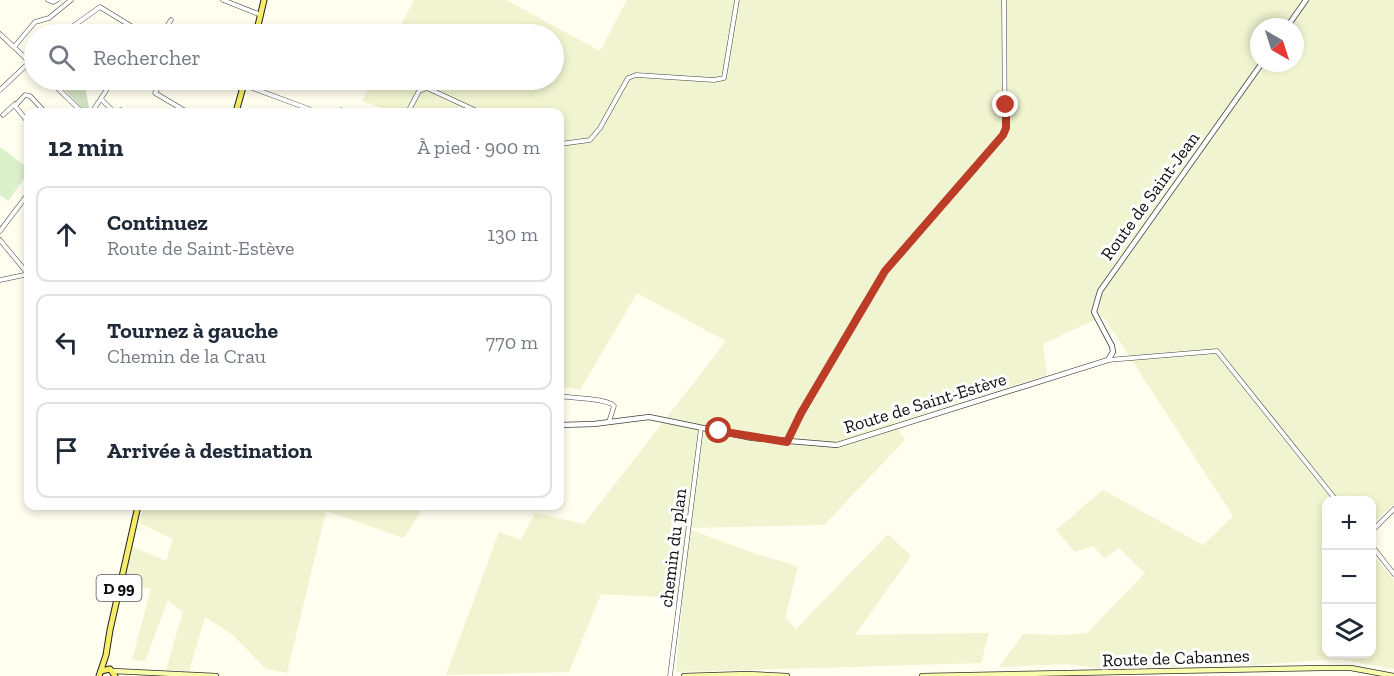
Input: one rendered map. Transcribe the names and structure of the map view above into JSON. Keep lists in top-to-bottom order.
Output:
{
  "streets": {
    "main road": ["D 99", "Route de Cabannes"],
    "street": ["Route de Saint-Jean", "Route de Saint-Estève", "chemin du plan"]
  },
  "crossings": [
    ["Route de Saint-Jean", "Route de Saint-Estève"],
    ["Route de Saint-Estève", "chemin du plan"]
  ],
  "north": "bottom right",
  "page": {
    "search": "Rechercher",
    "heading": ["12 min", "À pied · 900 m"],
    "list": [
      ["Continuez", "Route de Saint-Estève", "130 m"],
      ["Tournez à gauche", "Chemin de la Crau", "770 m"],
      "Arrivée à destination"
    ],
    "map_buttons": ["+", "−"]
  }
}
